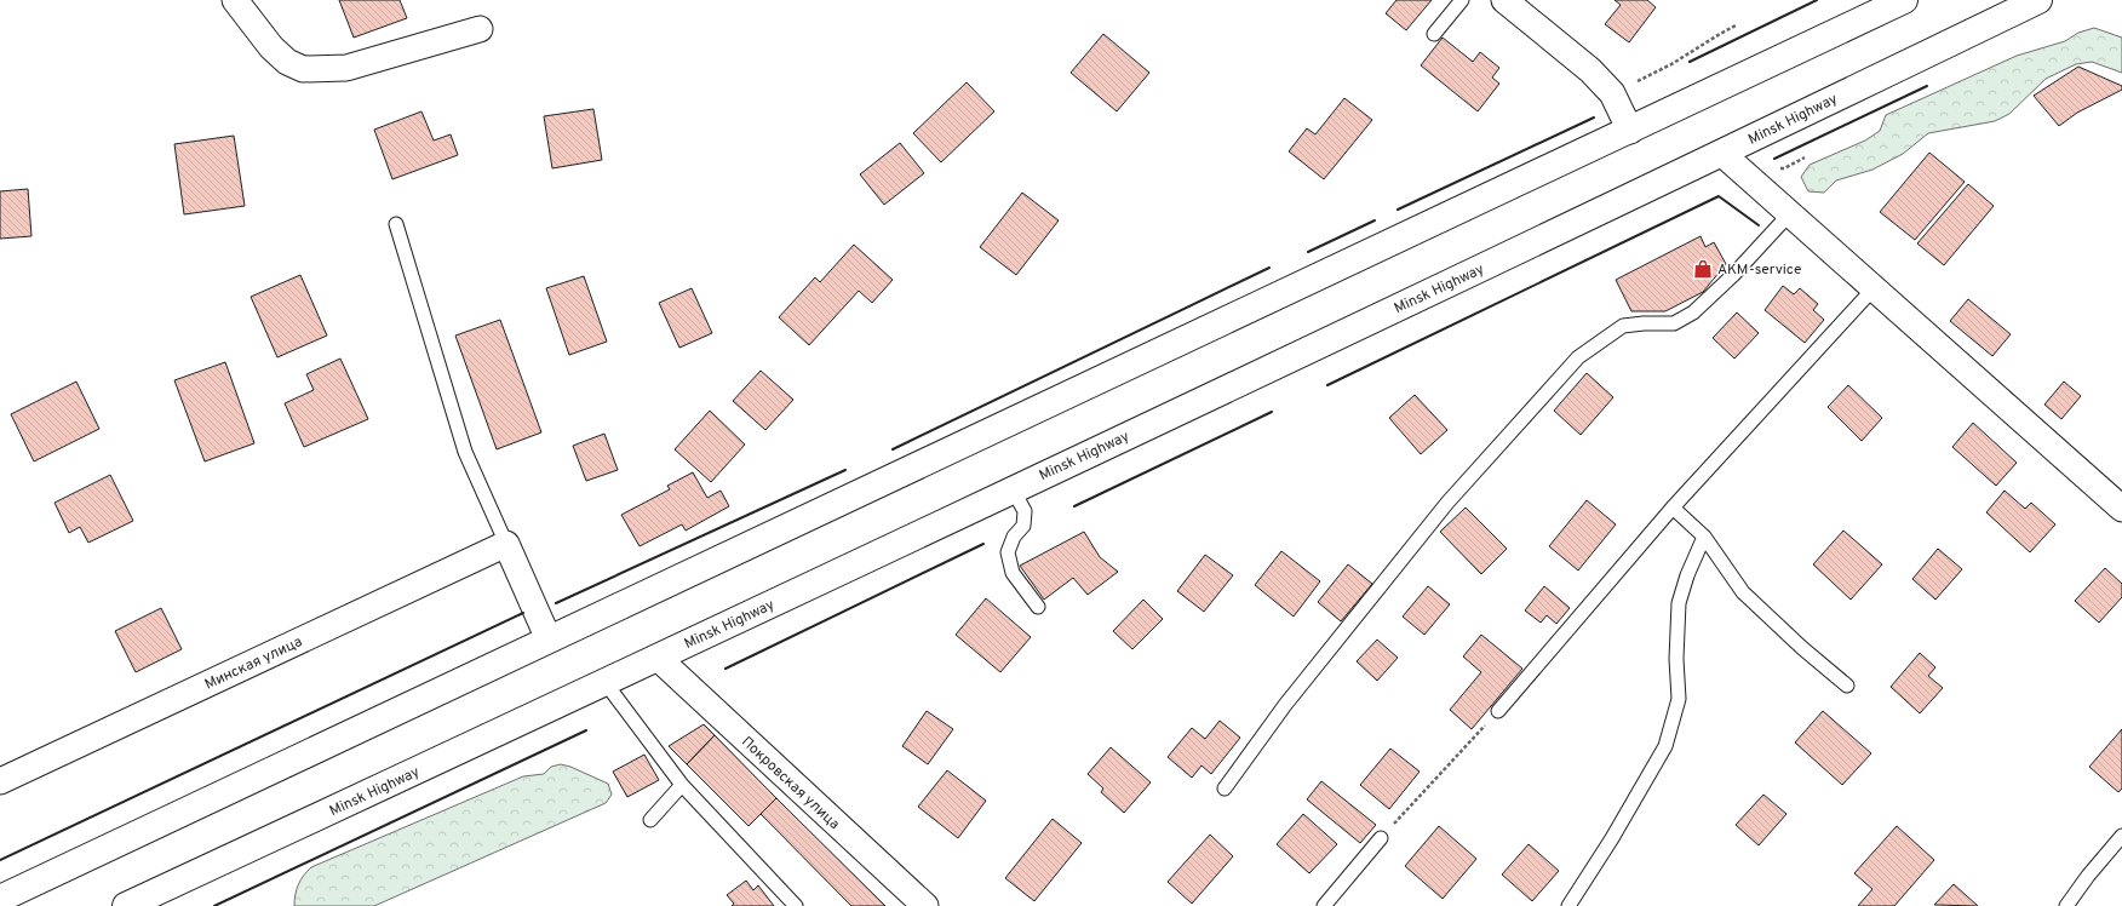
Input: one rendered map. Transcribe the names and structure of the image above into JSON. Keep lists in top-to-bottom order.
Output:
{
  "streets": {
    "highway": ["Minsk Highway"],
    "street": ["Минская улица", "Покровская улица"]
  },
  "crossings": [
    ["Minsk Highway", "Покровская улица"]
  ],
  "places": {
    "shop": ["AKM-service"]
  }
}
